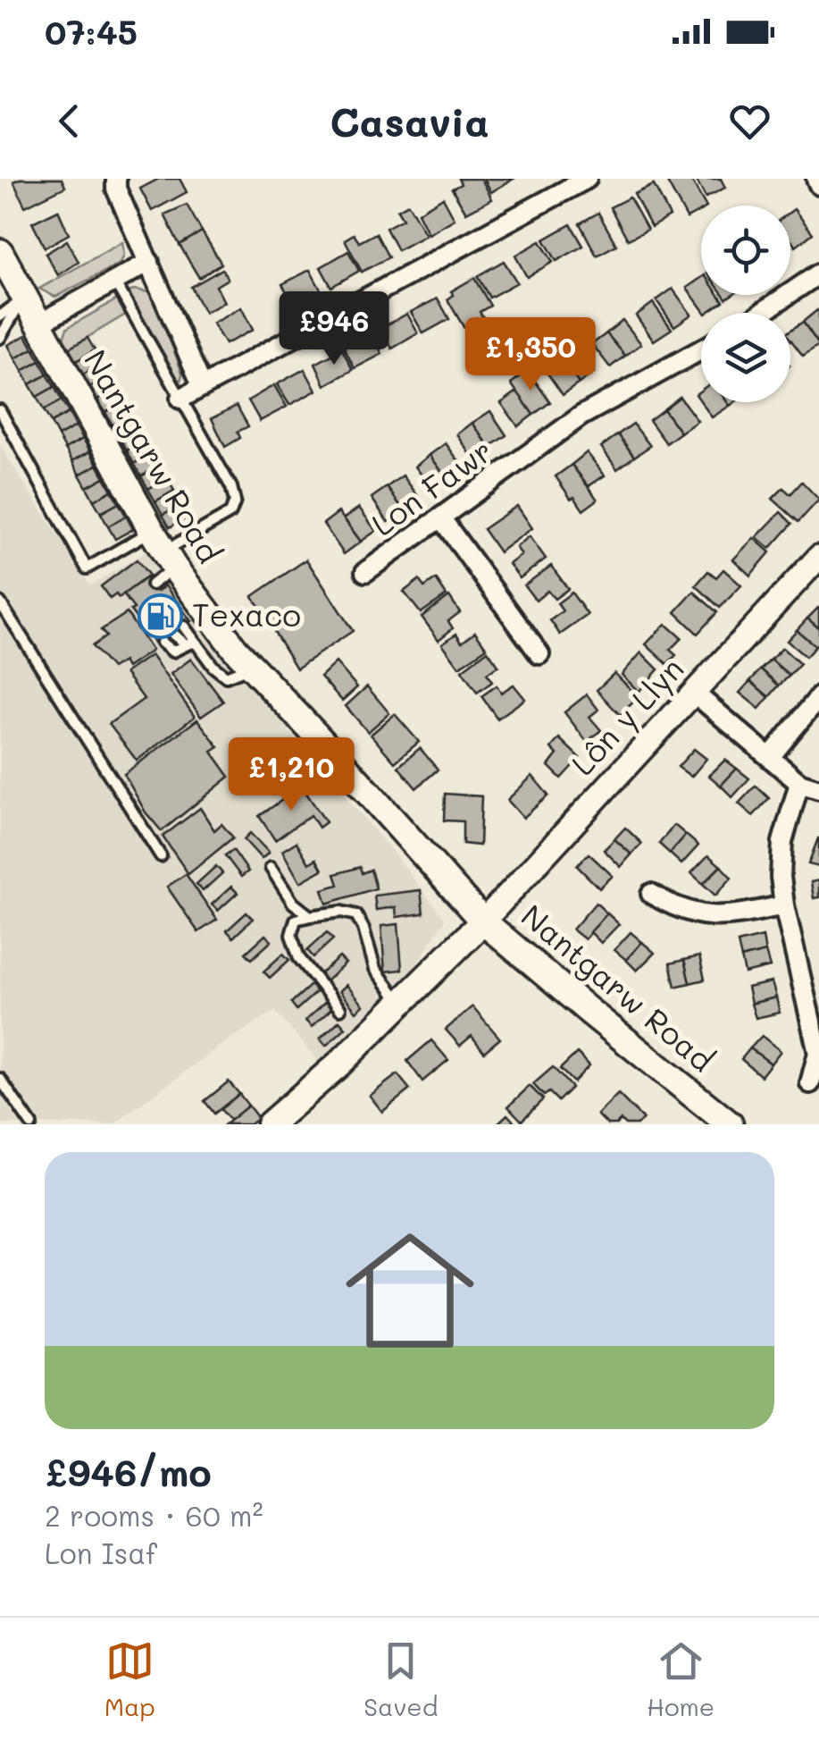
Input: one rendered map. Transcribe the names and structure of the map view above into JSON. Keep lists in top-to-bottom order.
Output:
{
  "streets": {
    "main road": ["Nantgarw Road"],
    "street": ["Lon Fawr", "Lôn y Llyn"]
  },
  "crossings": [
    ["Nantgarw Road", "Lôn y Llyn"]
  ],
  "places": {
    "fuel station": ["Texaco"]
  },
  "page": {
    "status": "07:45",
    "header": "Casavia",
    "price": ["£946", "£1,350", "£1,210"],
    "list": [
      {
        "name": "£946/mo",
        "note": "2 rooms · 60 m² · Lon Isaf"
      }
    ],
    "tabs": ["Map", "Saved", "Home"]
  }
}
